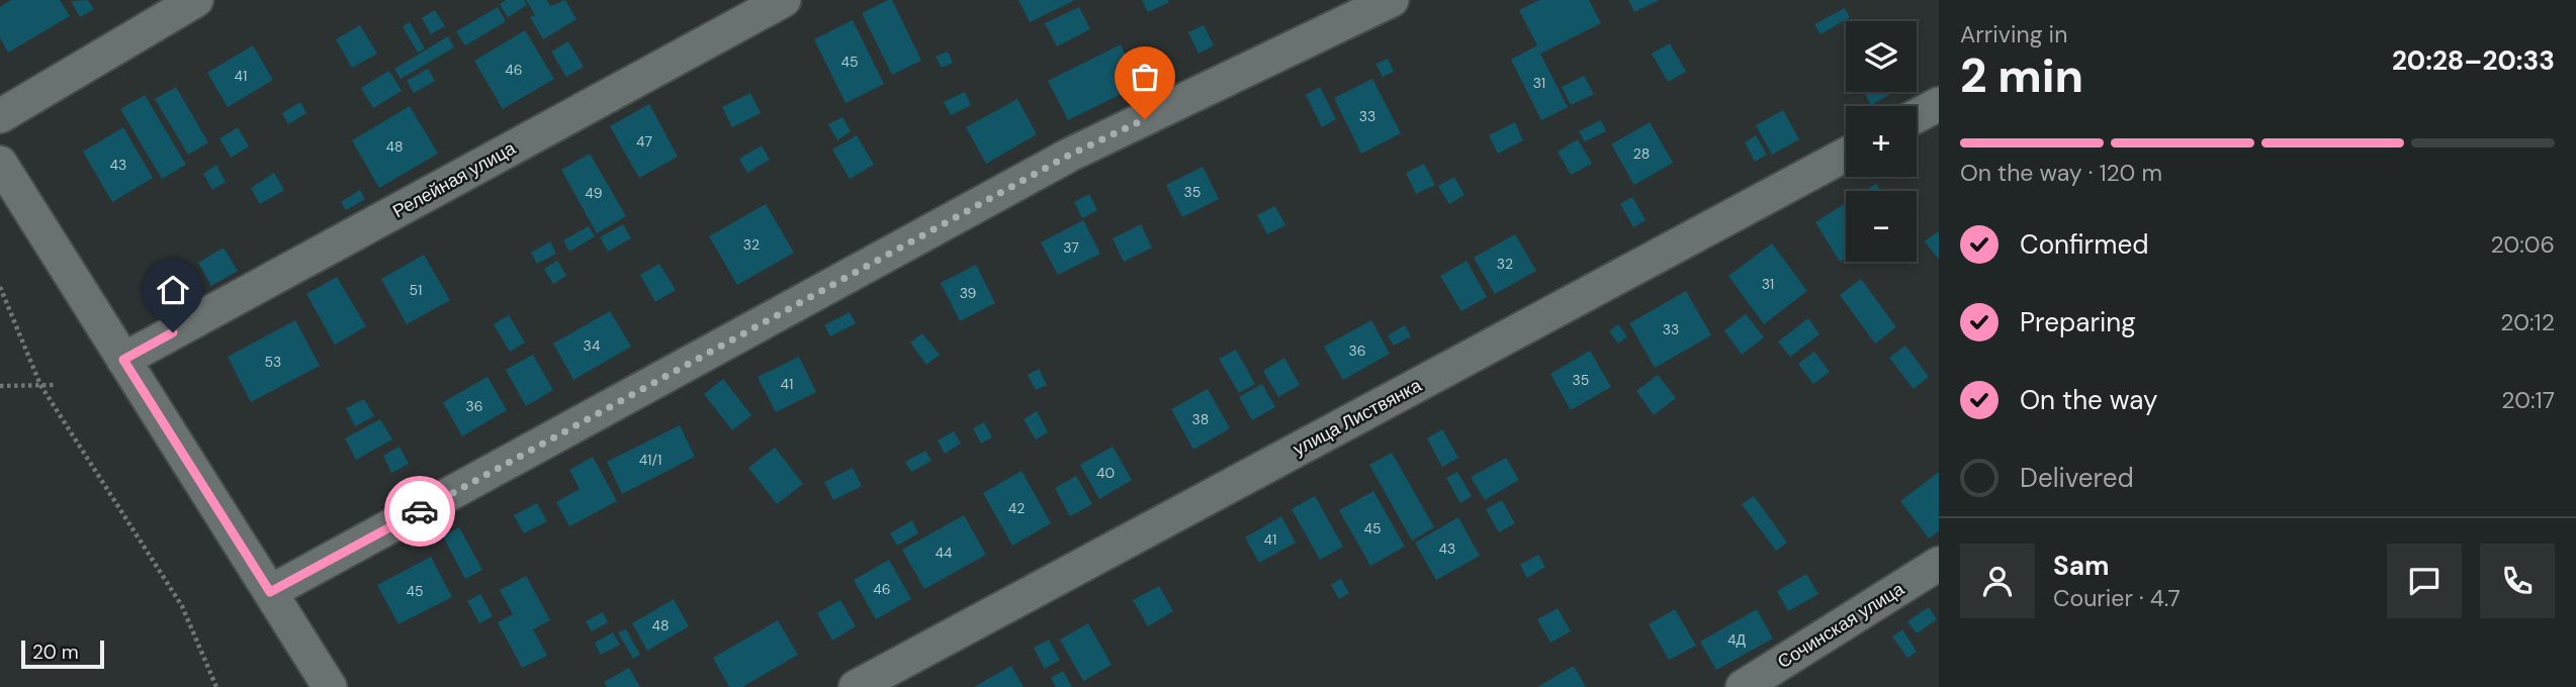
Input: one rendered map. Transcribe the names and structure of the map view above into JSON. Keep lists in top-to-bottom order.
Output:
{
  "streets": {
    "street": ["Релейная улица", "улица Листвянка", "Сочинская улица"]
  },
  "house_numbers": [
    "45",
    "46",
    "41",
    "31",
    "33",
    "47",
    "48",
    "28",
    "43",
    "35",
    "49",
    "32",
    "37",
    "32",
    "31",
    "51",
    "39",
    "33",
    "34",
    "36",
    "53",
    "35",
    "41",
    "36",
    "38",
    "41/1",
    "40",
    "42",
    "45",
    "41",
    "43",
    "44",
    "46",
    "45",
    "48",
    "4Д"
  ],
  "scale_bar": "20 m",
  "page": {
    "heading": ["2 min", "Arriving in", "20:28–20:33"],
    "panel": ["Sam", "Courier · 4.7"],
    "map_buttons": ["+", "−"],
    "bar": "On the way · 120 m",
    "list": [
      ["Confirmed", "20:06"],
      ["Preparing", "20:12"],
      ["On the way", "20:17"],
      "Delivered"
    ],
    "scale": "20 m"
  }
}
